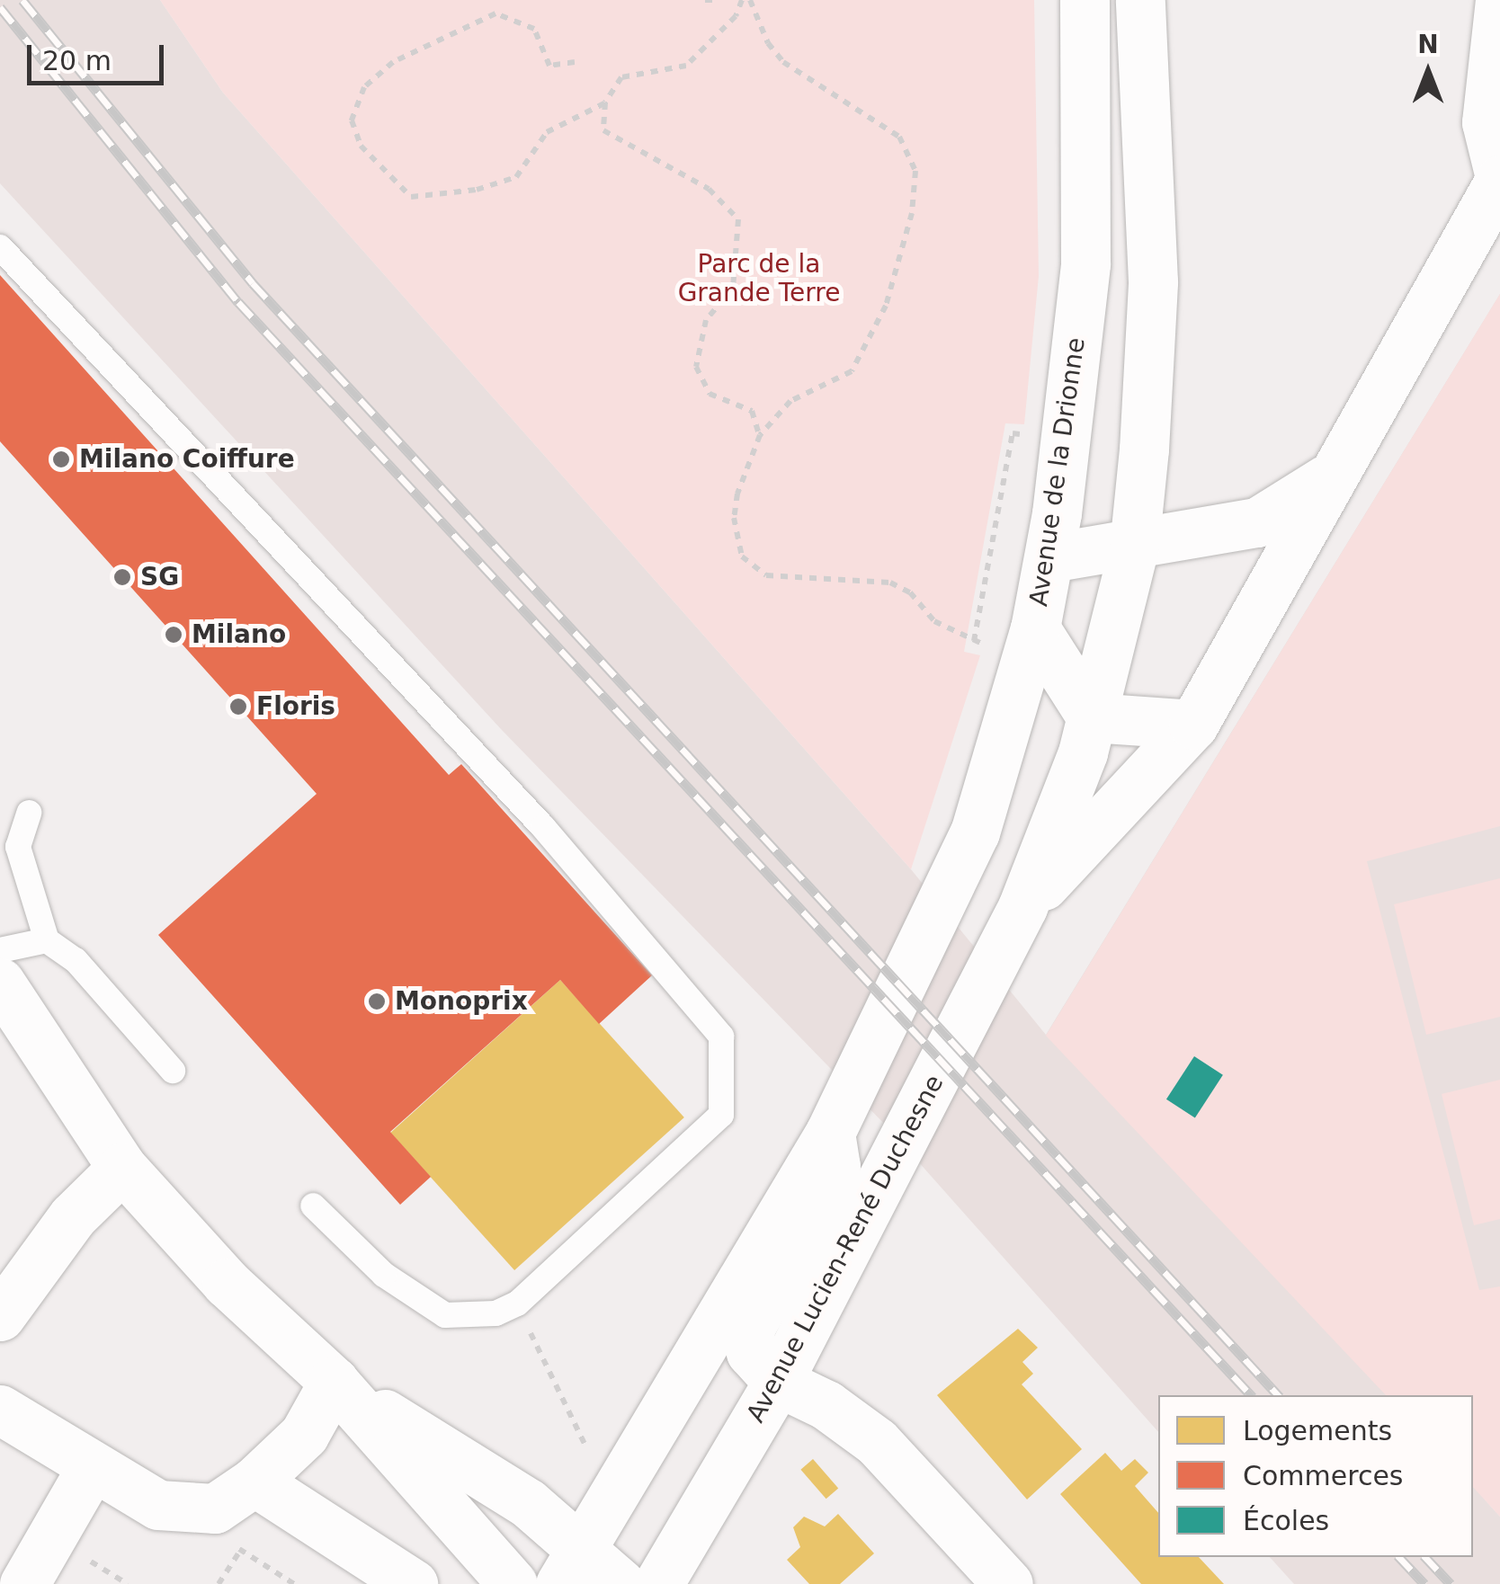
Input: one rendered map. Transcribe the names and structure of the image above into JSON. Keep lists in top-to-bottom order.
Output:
{
  "streets": {
    "street": ["Avenue de la Drionne", "Avenue Lucien-René Duchesne"]
  },
  "parks": ["Parc de la Grande Terre"],
  "places": [
    "Milano Coiffure",
    "SG",
    "Milano",
    "Floris",
    "Monoprix"
  ],
  "legend": ["Logements", "Commerces", "Écoles"],
  "scale_bar": "20 m",
  "north": "top"
}
